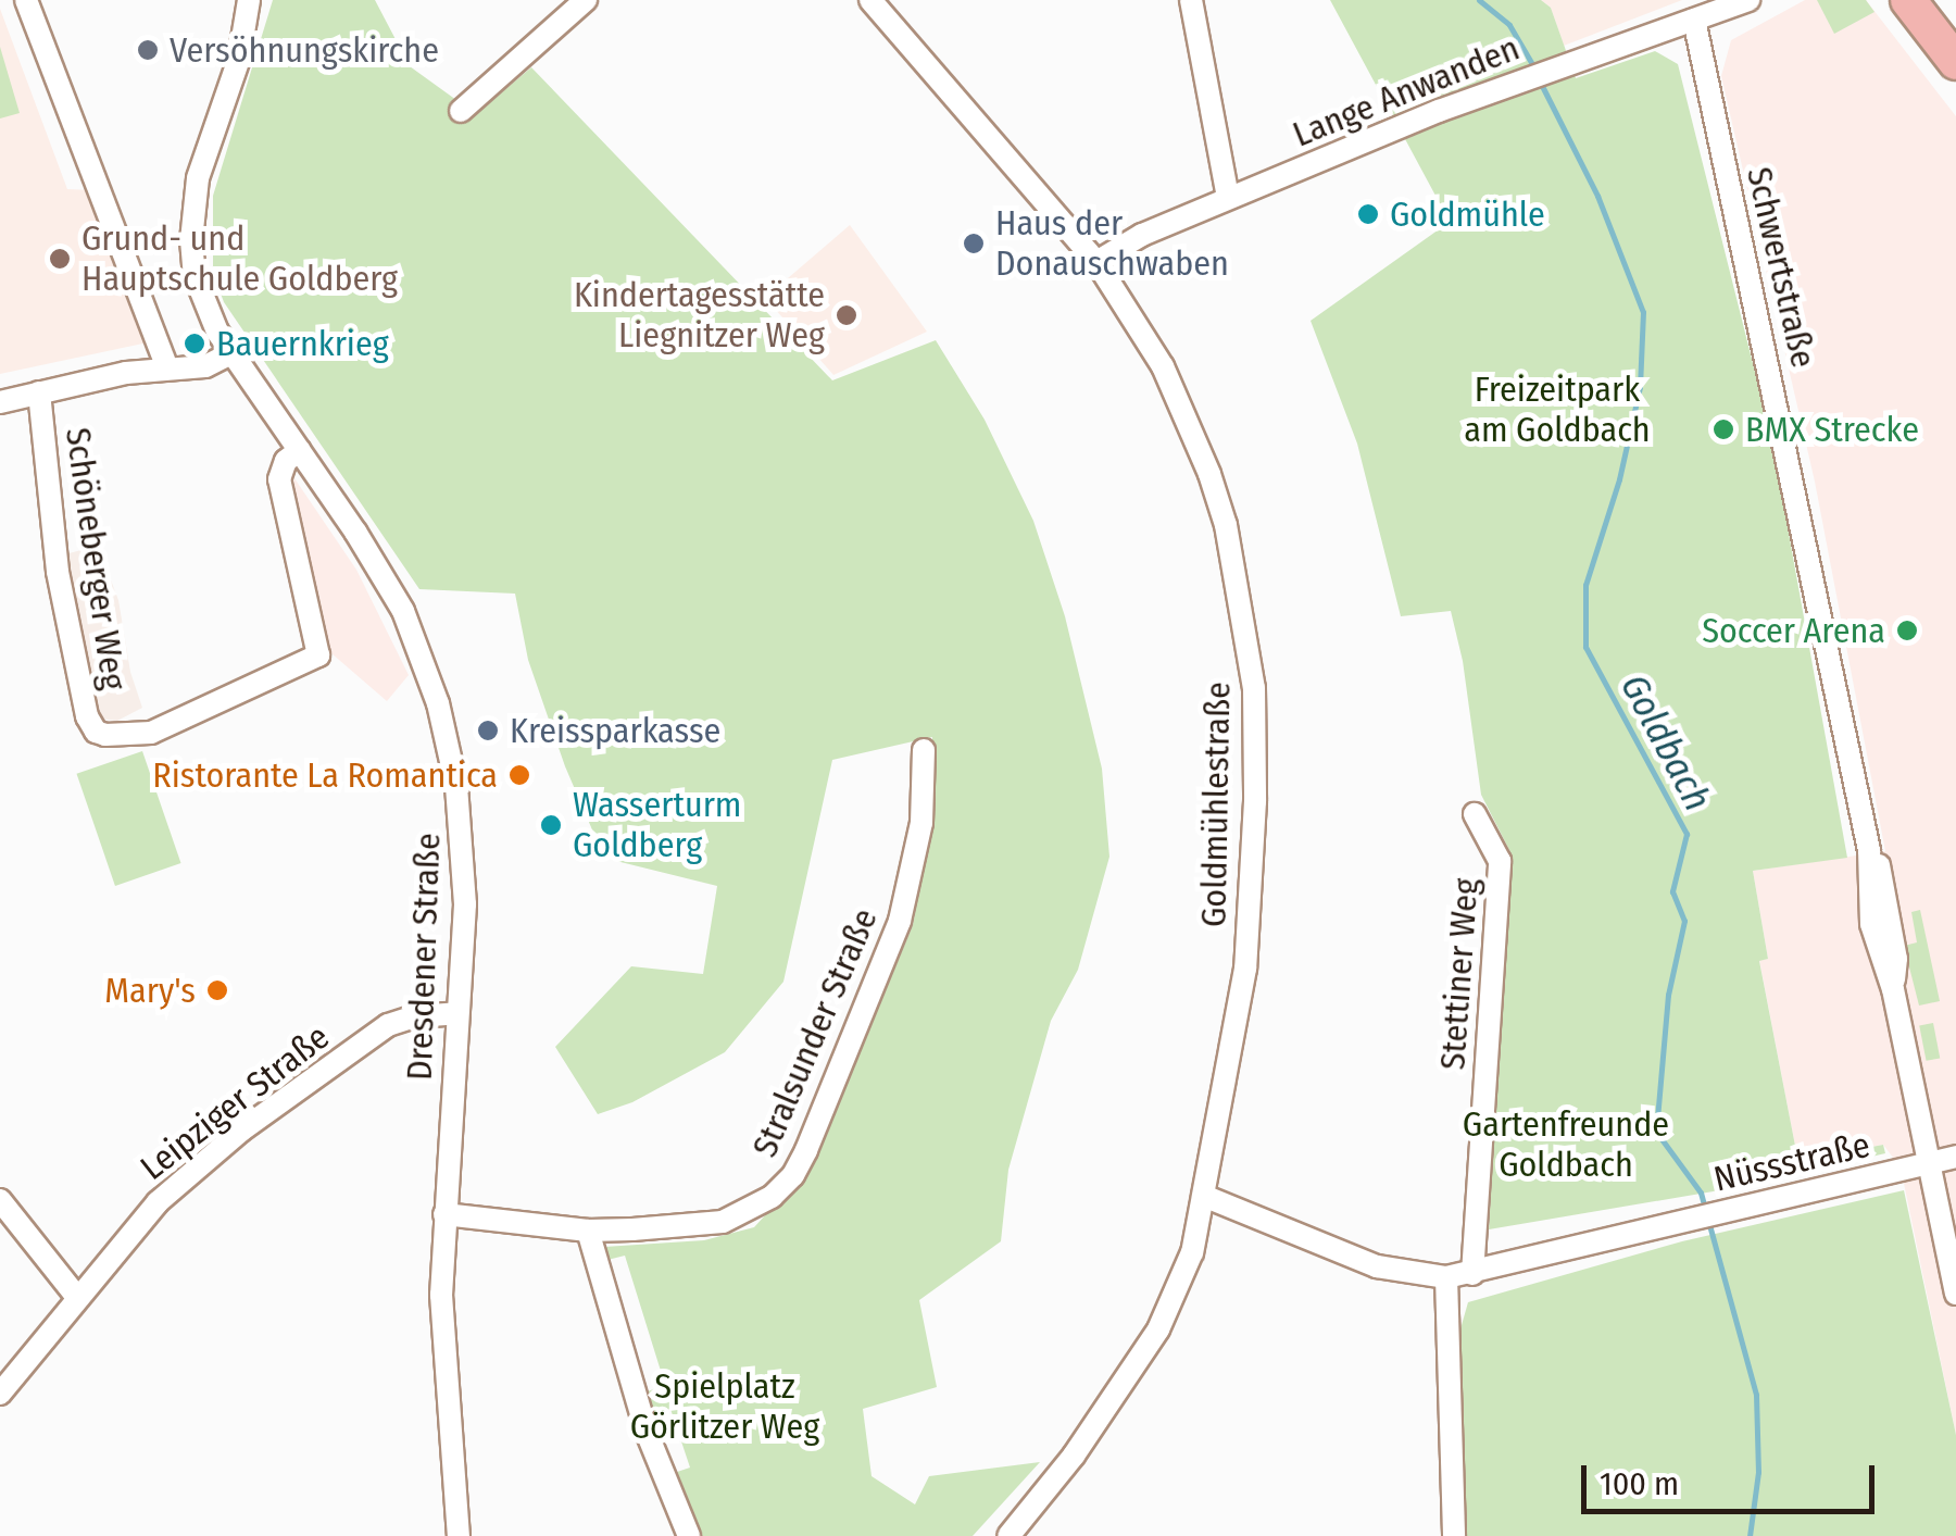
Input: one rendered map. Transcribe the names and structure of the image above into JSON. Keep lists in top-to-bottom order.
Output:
{
  "streets": {
    "street": [
      "Lange Anwanden",
      "Schwertstraße",
      "Schöneberger Weg",
      "Goldmühlestraße",
      "Dresdener Straße",
      "Stettiner Weg",
      "Stralsunder Straße",
      "Leipziger Straße",
      "Nüssstraße"
    ]
  },
  "crossings": [
    ["Lange Anwanden", "Schwertstraße"],
    ["Lange Anwanden", "Goldmühlestraße"],
    ["Schwertstraße", "Nüssstraße"],
    ["Schöneberger Weg", "Dresdener Straße"],
    ["Goldmühlestraße", "Nüssstraße"],
    ["Dresdener Straße", "Stralsunder Straße"],
    ["Dresdener Straße", "Leipziger Straße"],
    ["Stettiner Weg", "Nüssstraße"]
  ],
  "water": ["Goldbach"],
  "parks": ["Freizeitpark am Goldbach", "Gartenfreunde Goldbach", "Spielplatz Görlitzer Weg"],
  "places": [
    "Versöhnungskirche",
    "Goldmühle",
    "Haus der Donauschwaben",
    "Grund- und Hauptschule Goldberg",
    "Kindertagesstätte Liegnitzer Weg",
    "Bauernkrieg",
    "BMX Strecke",
    "Soccer Arena",
    "Kreissparkasse",
    "Ristorante La Romantica",
    "Wasserturm Goldberg",
    "Mary's"
  ],
  "scale_bar": "100 m"
}
